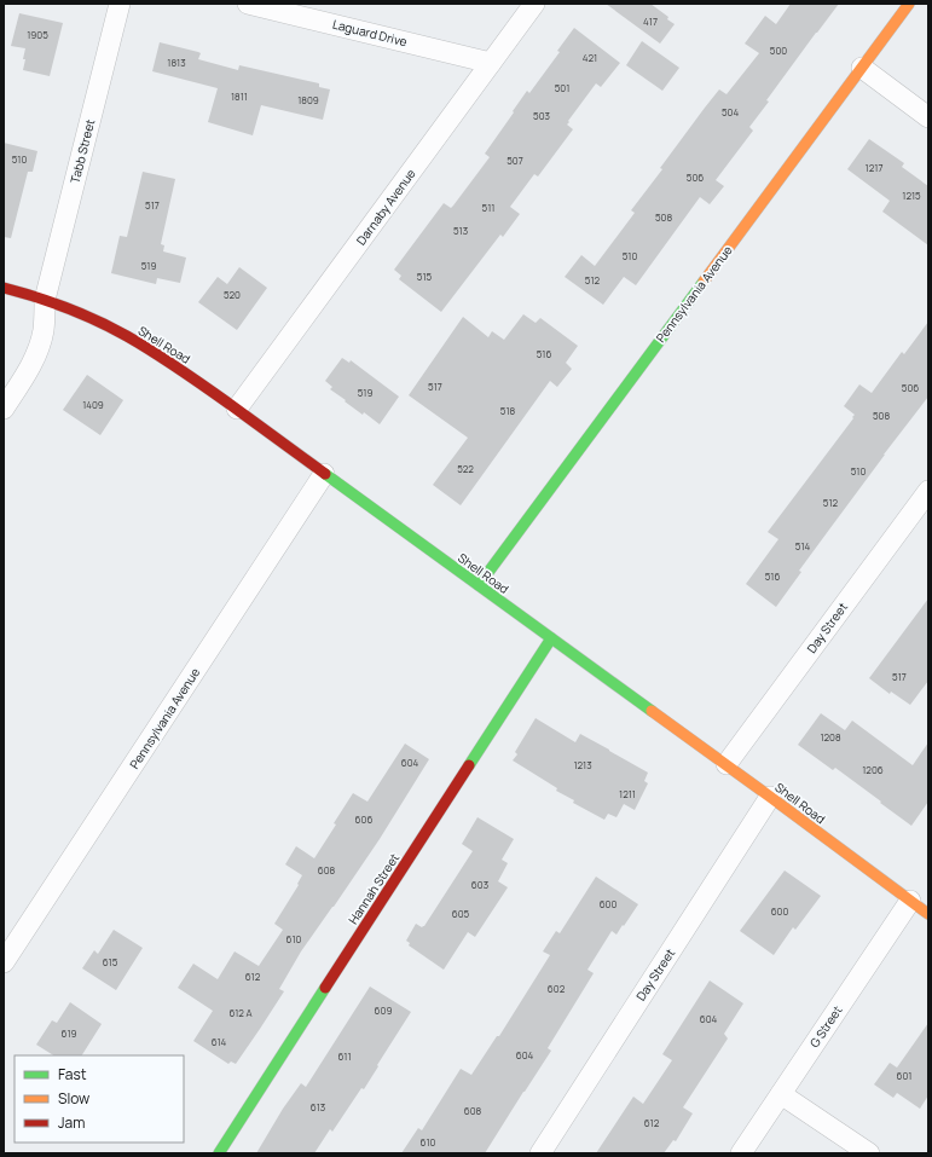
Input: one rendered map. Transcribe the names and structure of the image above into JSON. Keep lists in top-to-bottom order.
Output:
{
  "streets": {
    "street": [
      "Laguard Drive",
      "Tabb Street",
      "Darnaby Avenue",
      "Pennsylvania Avenue",
      "Shell Road",
      "Day Street",
      "Hannah Street",
      "G Street"
    ]
  },
  "crossings": [
    ["Laguard Drive", "Darnaby Avenue"],
    ["Tabb Street", "Shell Road"],
    ["Darnaby Avenue", "Shell Road"],
    ["Pennsylvania Avenue", "Shell Road"],
    ["Shell Road", "Day Street"],
    ["Shell Road", "Hannah Street"],
    ["Shell Road", "G Street"]
  ],
  "house_numbers": [
    "417",
    "1905",
    "500",
    "421",
    "1813",
    "501",
    "1811",
    "1809",
    "504",
    "503",
    "510",
    "507",
    "1217",
    "506",
    "1215",
    "517",
    "511",
    "508",
    "513",
    "510",
    "519",
    "515",
    "512",
    "520",
    "516",
    "517",
    "506",
    "519",
    "1409",
    "518",
    "508",
    "522",
    "510",
    "512",
    "514",
    "516",
    "517",
    "1208",
    "604",
    "1213",
    "1206",
    "1211",
    "606",
    "608",
    "603",
    "600",
    "600",
    "605",
    "610",
    "615",
    "612",
    "602",
    "609",
    "612 A",
    "604",
    "619",
    "614",
    "604",
    "611",
    "601",
    "613",
    "608",
    "612",
    "610"
  ],
  "legend": ["Fast", "Slow", "Jam"]
}
